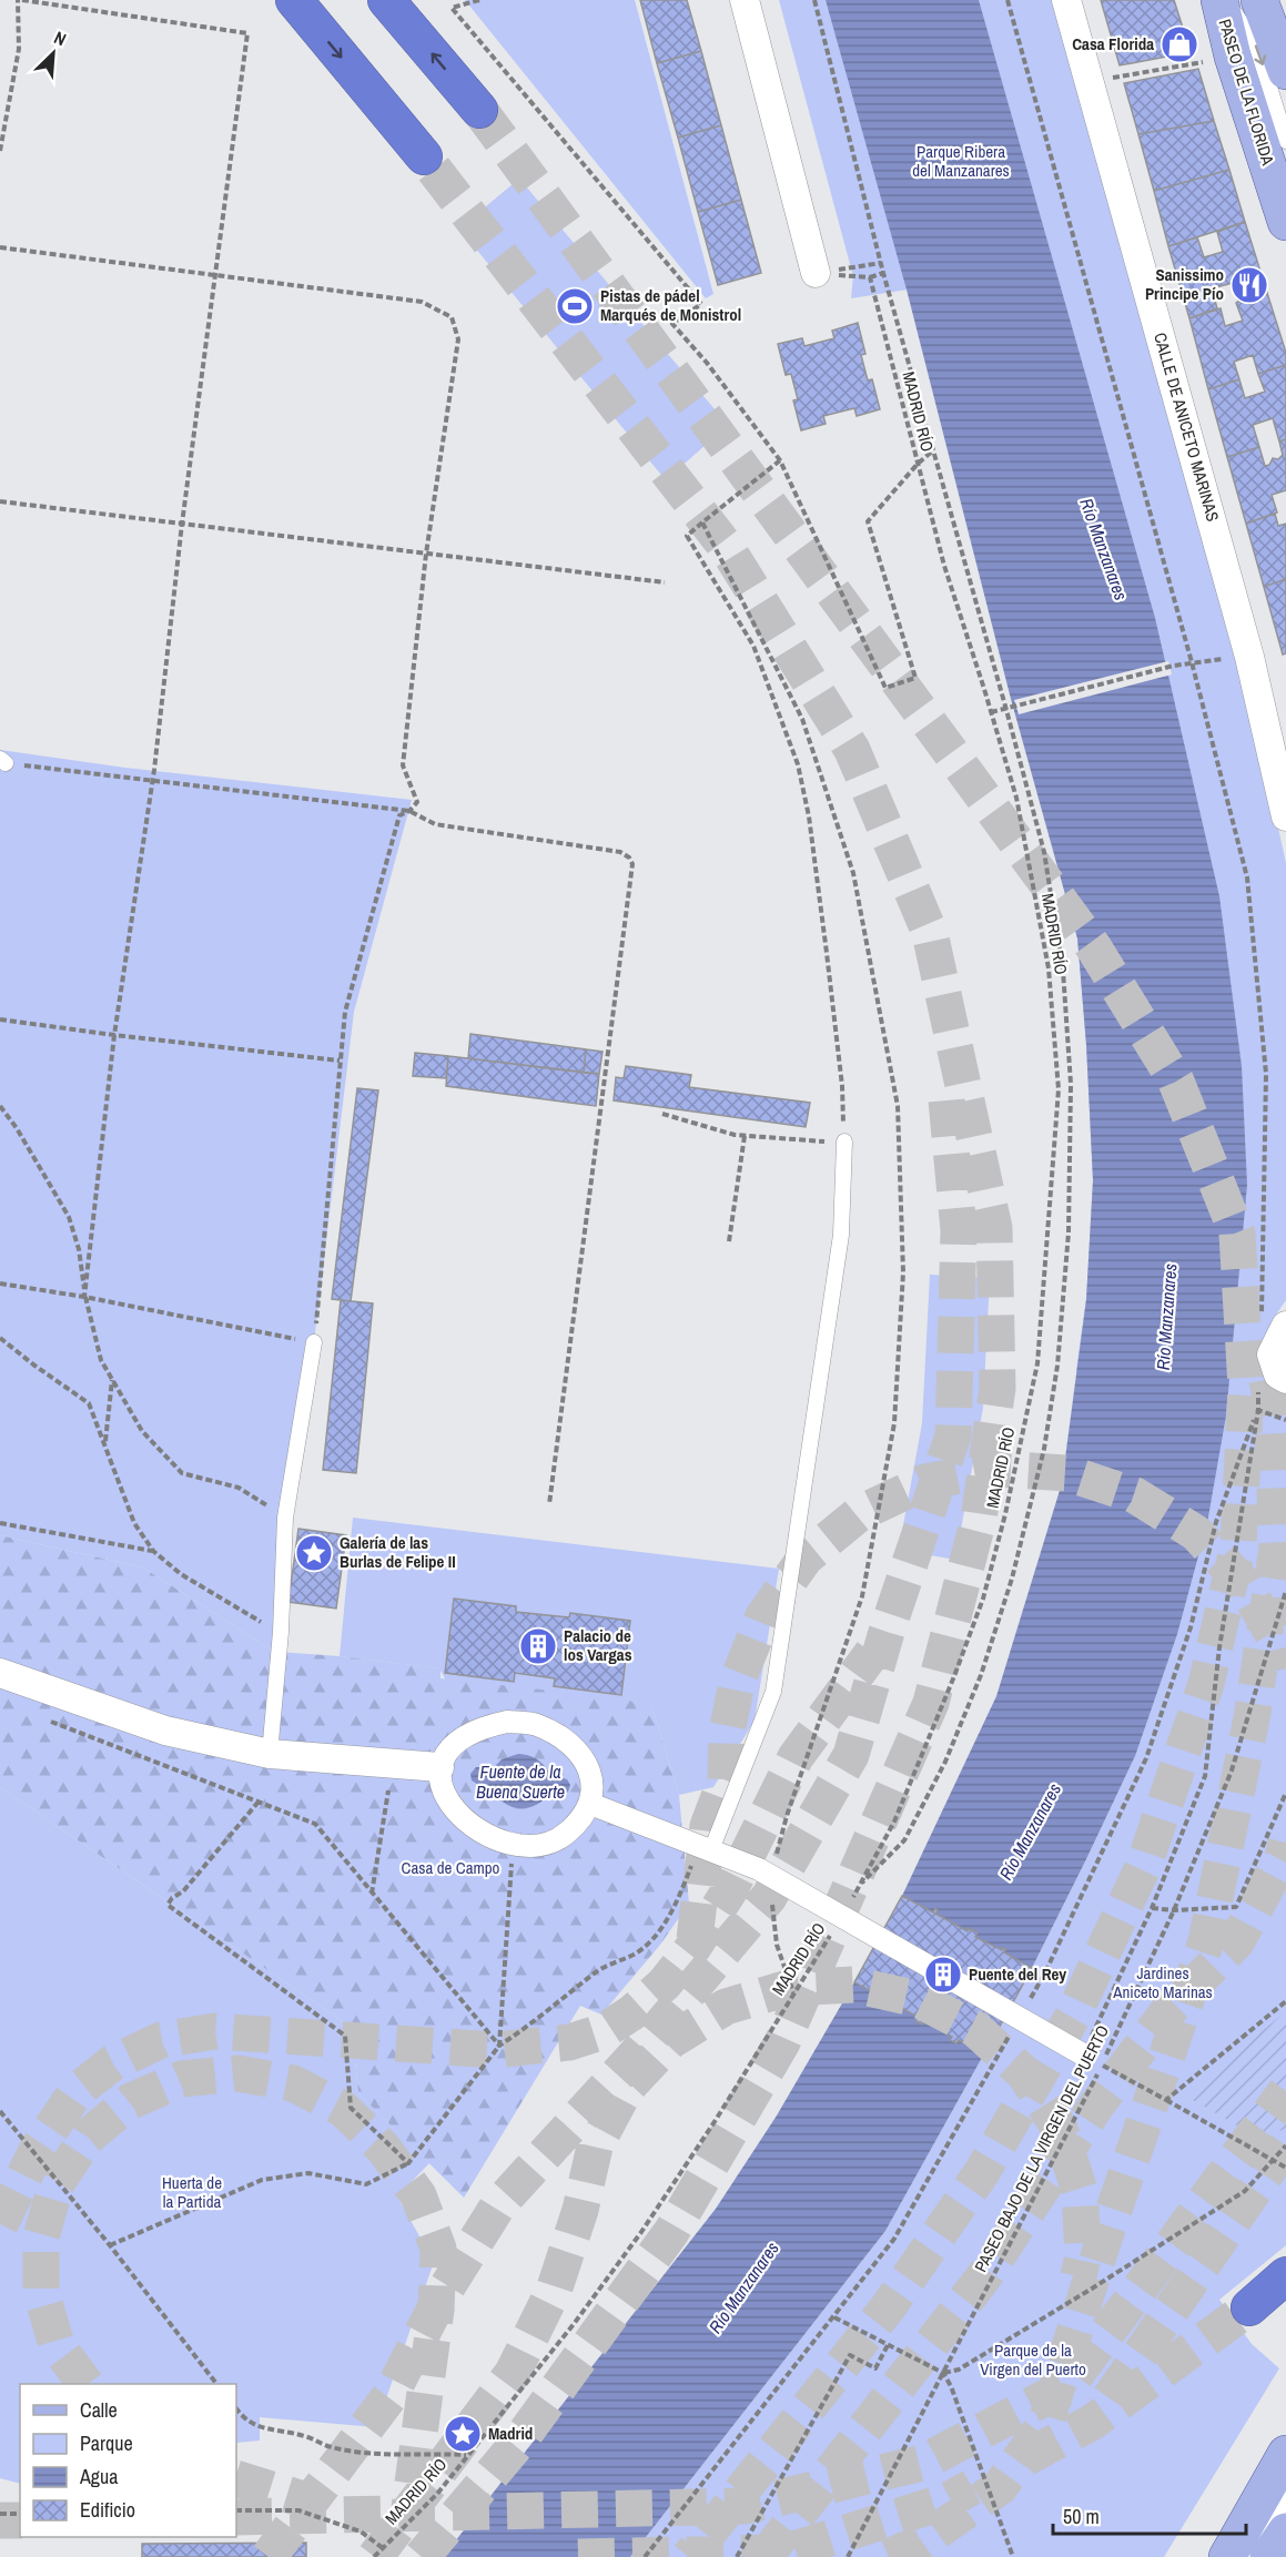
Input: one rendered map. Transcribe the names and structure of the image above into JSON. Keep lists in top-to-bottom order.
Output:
{
  "streets": {
    "main road": ["PASEO DE LA FLORIDA"],
    "street": ["CALLE DE ANICETO MARINAS"],
    "path": ["MADRID RÍO", "PASEO BAJO DE LA VIRGEN DEL PUERTO"]
  },
  "water": ["Río Manzanares", "Fuente de la Buena Suerte"],
  "parks": [
    "Parque Ribera del Manzanares",
    "Casa de Campo",
    "Jardines Aniceto Marinas",
    "Huerta de la Partida",
    "Parque de la Virgen del Puerto"
  ],
  "places": {
    "shop": ["Casa Florida"],
    "restaurant": ["Sanissimo Principe Pío"],
    "sports": ["Pistas de pádel Marqués de Monistrol"],
    "place": ["Galería de las Burlas de Felipe II", "Madrid"],
    "building": ["Palacio de los Vargas", "Puente del Rey"]
  },
  "legend": [
    "Calle",
    "Parque",
    "Agua",
    "Edificio"
  ],
  "scale_bar": "50 m",
  "north": "top right"
}
